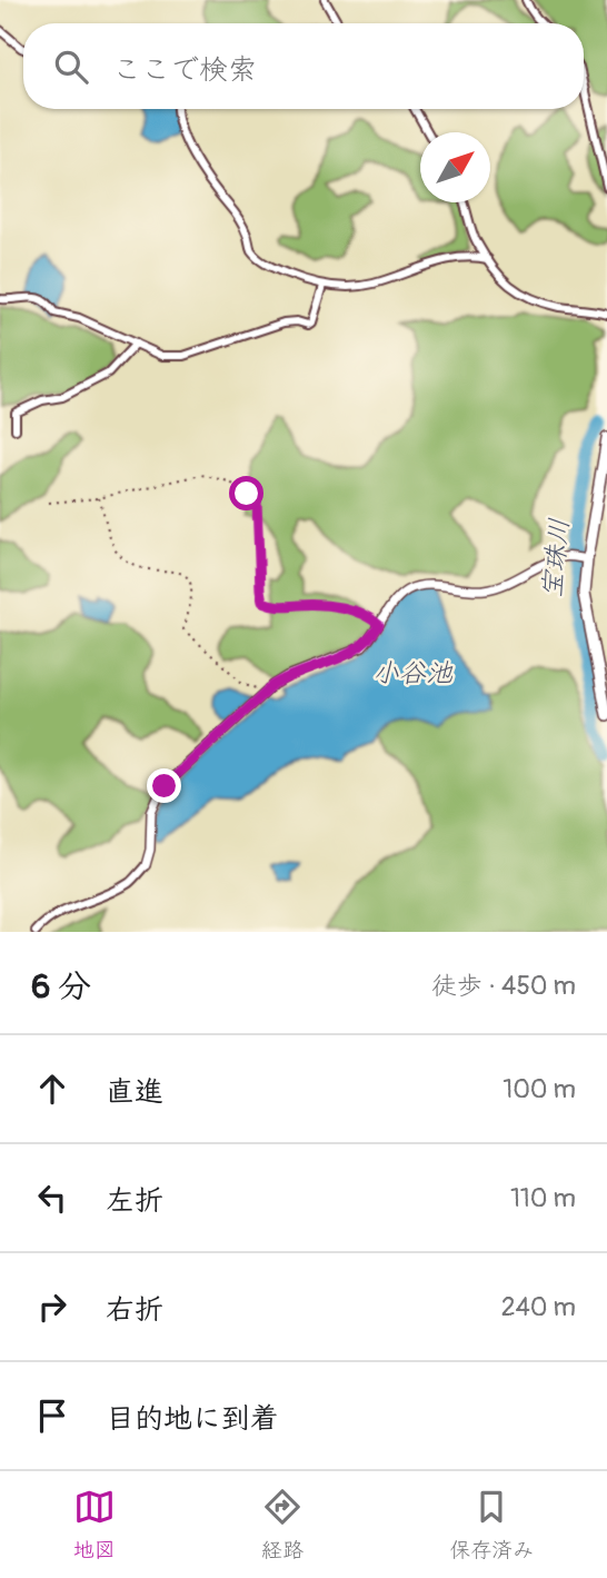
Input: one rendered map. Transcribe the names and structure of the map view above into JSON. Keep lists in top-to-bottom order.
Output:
{
  "water": ["宝珠川", "小谷池"],
  "north": "top right",
  "page": {
    "search": "ここで検索",
    "heading": ["6 分", "徒歩 · 450 m"],
    "list": [
      ["直進", "100 m"],
      ["左折", "110 m"],
      ["右折", "240 m"],
      "目的地に到着"
    ],
    "nav": ["地図", "経路", "保存済み"]
  }
}
